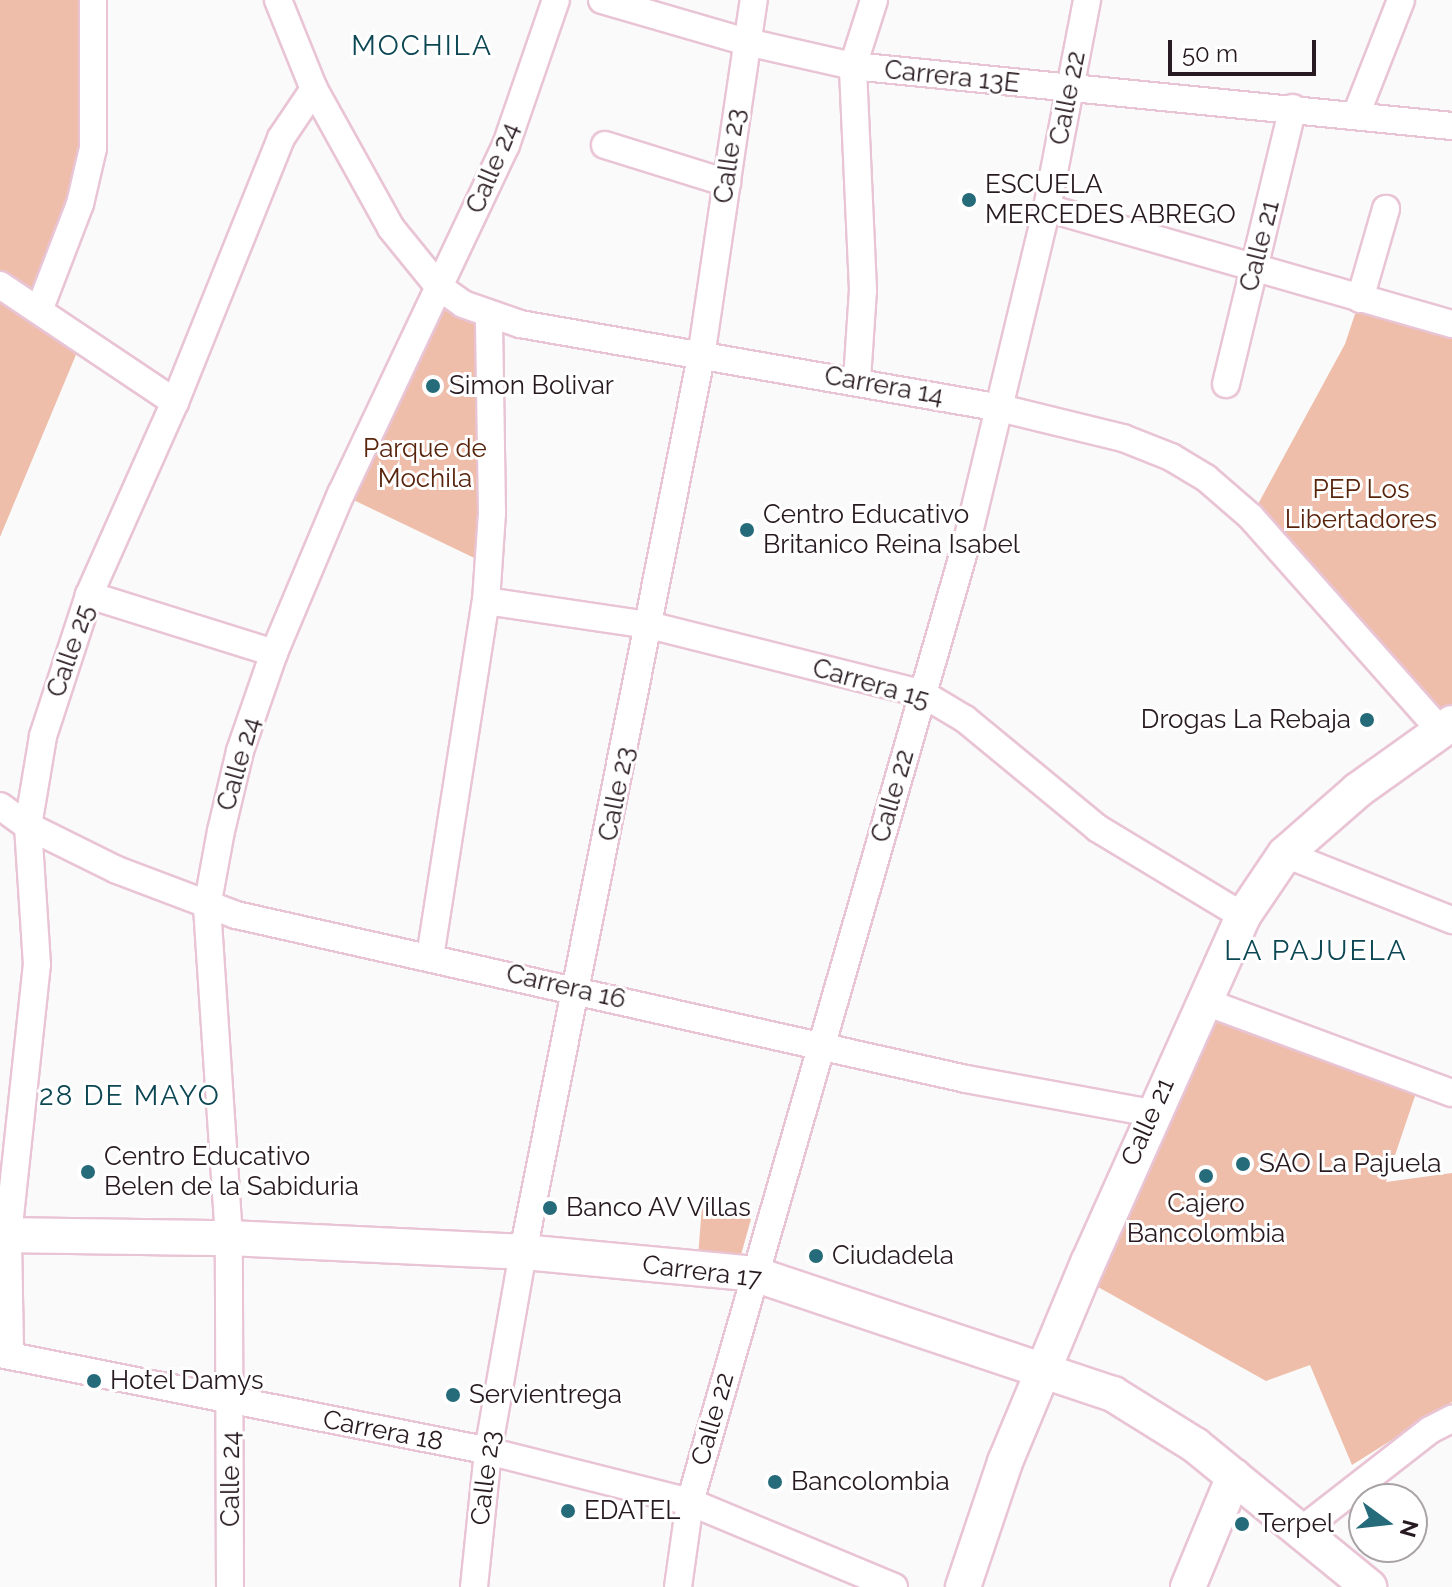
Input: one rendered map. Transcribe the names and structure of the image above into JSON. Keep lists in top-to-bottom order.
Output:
{
  "streets": {
    "main road": ["Calle 21", "Carrera 17"],
    "street": [
      "Carrera 13E",
      "Calle 22",
      "Calle 23",
      "Calle 24",
      "Carrera 14",
      "Calle 25",
      "Carrera 15",
      "Carrera 16",
      "Carrera 18"
    ]
  },
  "crossings": [
    ["Carrera 13E", "Calle 22"],
    ["Carrera 13E", "Calle 23"],
    ["Carrera 13E", "Calle 21"],
    ["Calle 22", "Carrera 14"],
    ["Calle 22", "Carrera 15"],
    ["Calle 22", "Carrera 16"],
    ["Calle 22", "Carrera 17"],
    ["Calle 22", "Carrera 18"],
    ["Calle 23", "Carrera 14"],
    ["Calle 23", "Carrera 15"],
    ["Calle 23", "Carrera 16"],
    ["Calle 23", "Carrera 17"],
    ["Calle 23", "Carrera 18"],
    ["Calle 24", "Carrera 14"],
    ["Calle 24", "Carrera 16"],
    ["Calle 24", "Carrera 17"],
    ["Calle 24", "Carrera 18"],
    ["Calle 21", "Carrera 14"],
    ["Calle 21", "Carrera 15"],
    ["Calle 21", "Carrera 16"],
    ["Calle 21", "Carrera 17"],
    ["Carrera 14", "Calle 25"],
    ["Calle 25", "Carrera 16"],
    ["Calle 25", "Carrera 17"],
    ["Calle 25", "Carrera 18"]
  ],
  "districts": ["MOCHILA", "LA PAJUELA", "28 DE MAYO"],
  "parks": ["Parque de Mochila", "PEP Los Libertadores"],
  "places": [
    "ESCUELA MERCEDES ABREGO",
    "Simon Bolivar",
    "Centro Educativo Britanico Reina Isabel",
    "Drogas La Rebaja",
    "SAO La Pajuela",
    "Centro Educativo Belen de la Sabiduria",
    "Cajero Bancolombia",
    "Banco AV Villas",
    "Ciudadela",
    "Hotel Damys",
    "Servientrega",
    "Bancolombia",
    "EDATEL",
    "Terpel"
  ],
  "scale_bar": "50 m",
  "north": "right"
}
